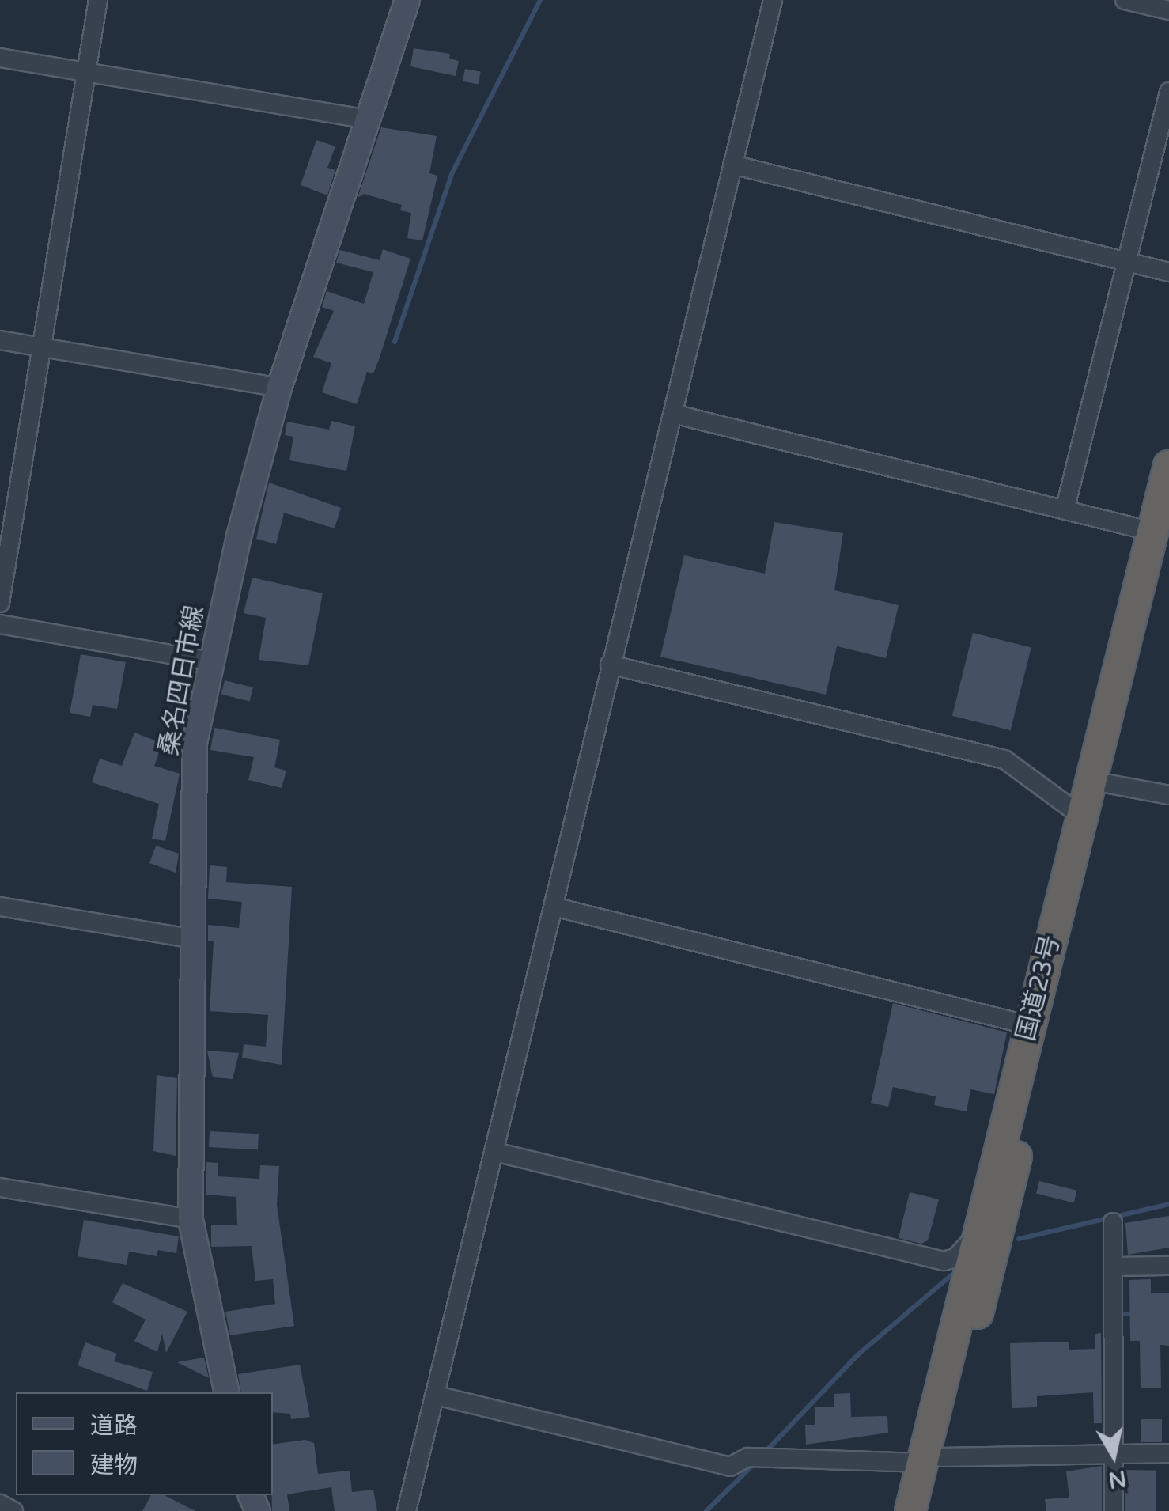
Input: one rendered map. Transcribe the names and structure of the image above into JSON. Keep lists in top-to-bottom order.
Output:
{
  "streets": {
    "highway": ["国道23号"],
    "main road": ["桑名四日市線"]
  },
  "legend": ["道路", "建物"],
  "north": "bottom"
}
